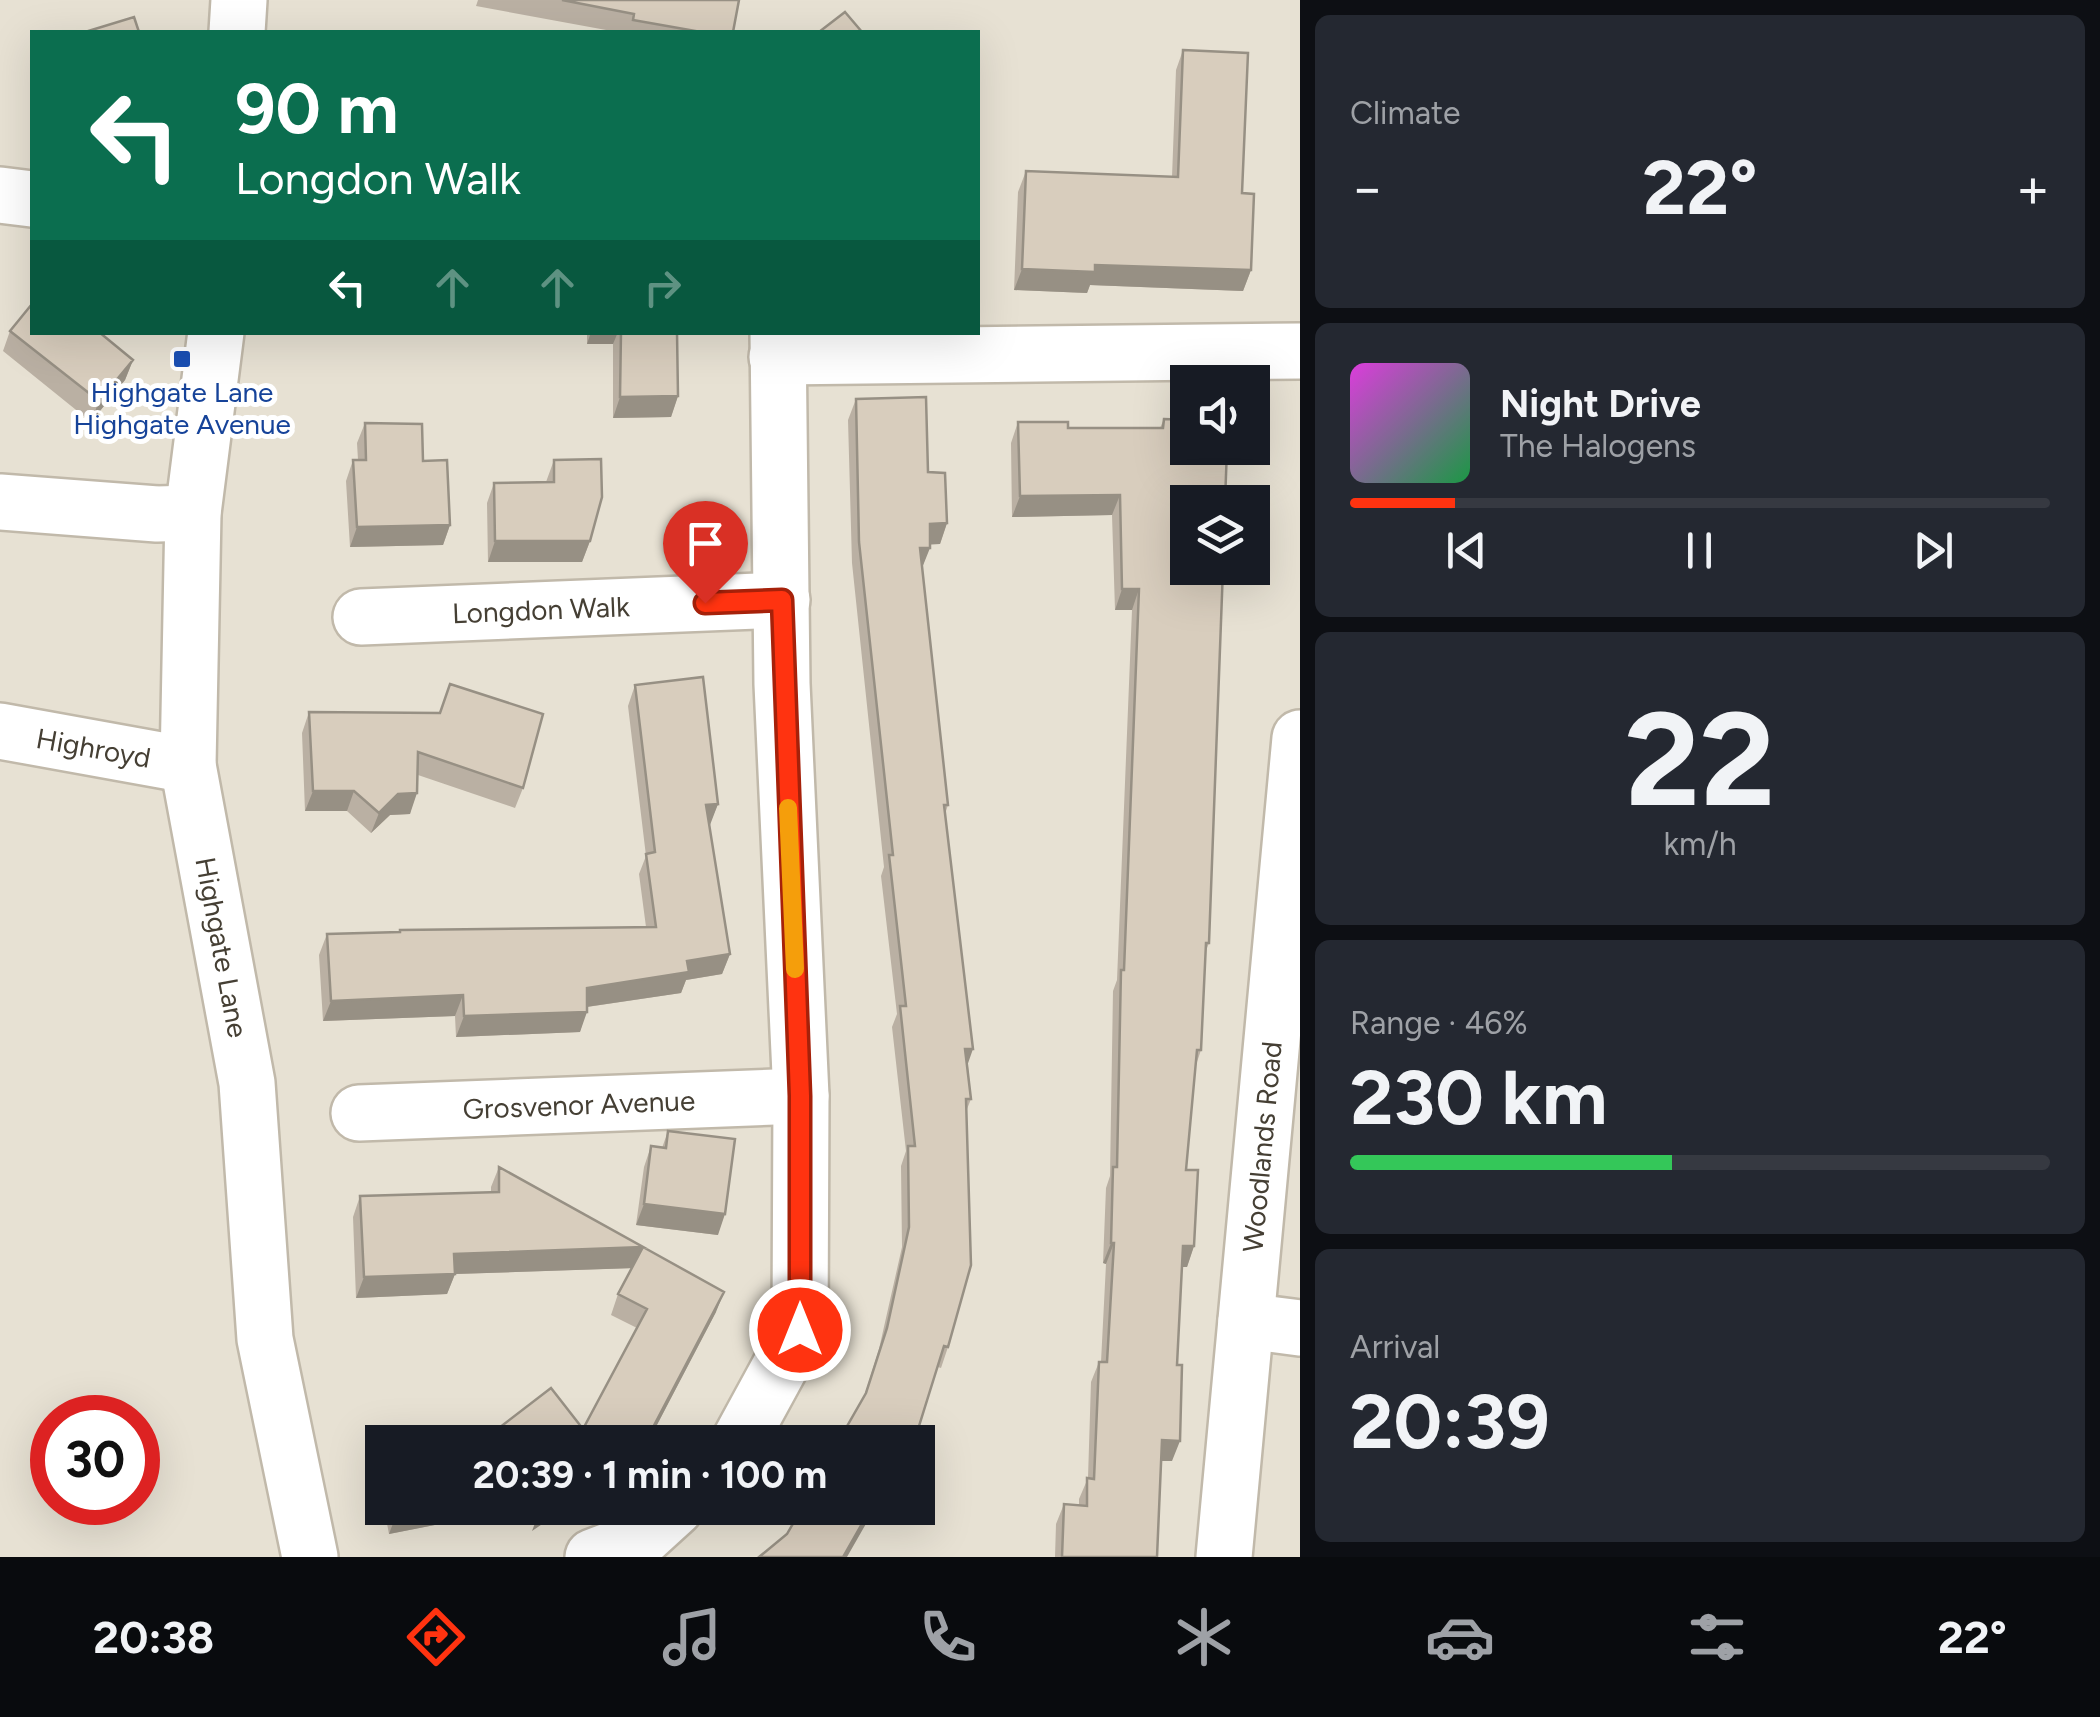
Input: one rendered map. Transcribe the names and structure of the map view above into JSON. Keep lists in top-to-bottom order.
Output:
{
  "streets": {
    "street": [
      "Longdon Walk",
      "Highroyd",
      "Highgate Lane",
      "Grosvenor Avenue",
      "Woodlands Road"
    ]
  },
  "crossings": [
    ["Highroyd", "Highgate Lane"]
  ],
  "places": {
    "transit": ["Highgate Lane Highgate Avenue"]
  },
  "page": {
    "tile": [
      "Climate",
      ["22", "km/h"],
      ["Range · 46%", "230 km"],
      ["Arrival", "20:39"]
    ],
    "turn": ["90 m", "Longdon Walk"],
    "heat": ["−", "22°", "+"],
    "song": ["Night Drive", "The Halogens"],
    "limit": "30",
    "trip": "20:39 · 1 min · 100 m",
    "tabs": ["20:38", "22°"]
  }
}
